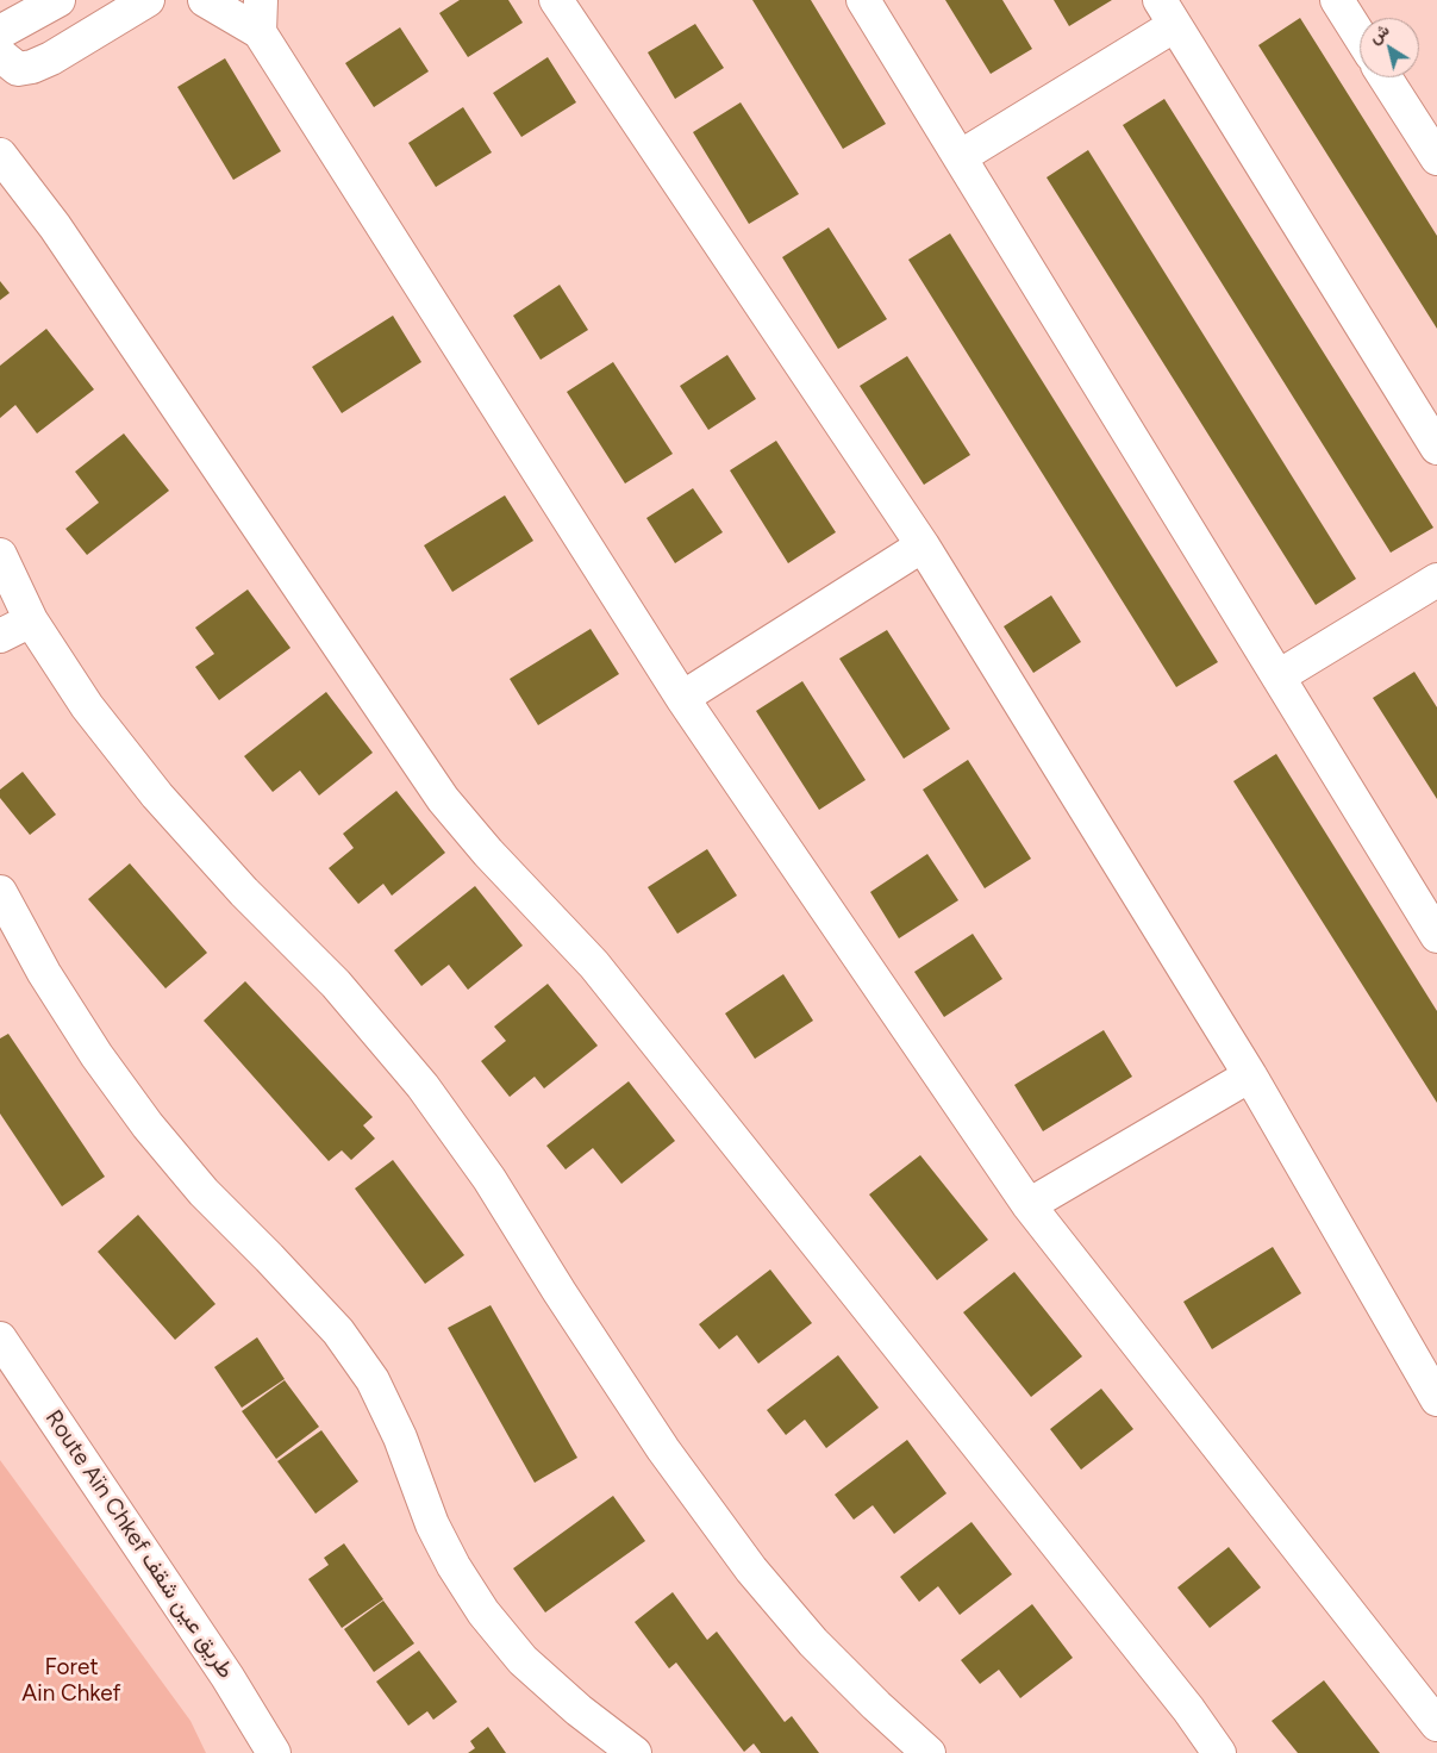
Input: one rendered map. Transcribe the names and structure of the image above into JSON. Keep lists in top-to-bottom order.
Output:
{
  "streets": {
    "street": ["Route Aïn Chkef طريق عين شقف"]
  },
  "parks": ["Foret Ain Chkef"],
  "north": "top left"
}
